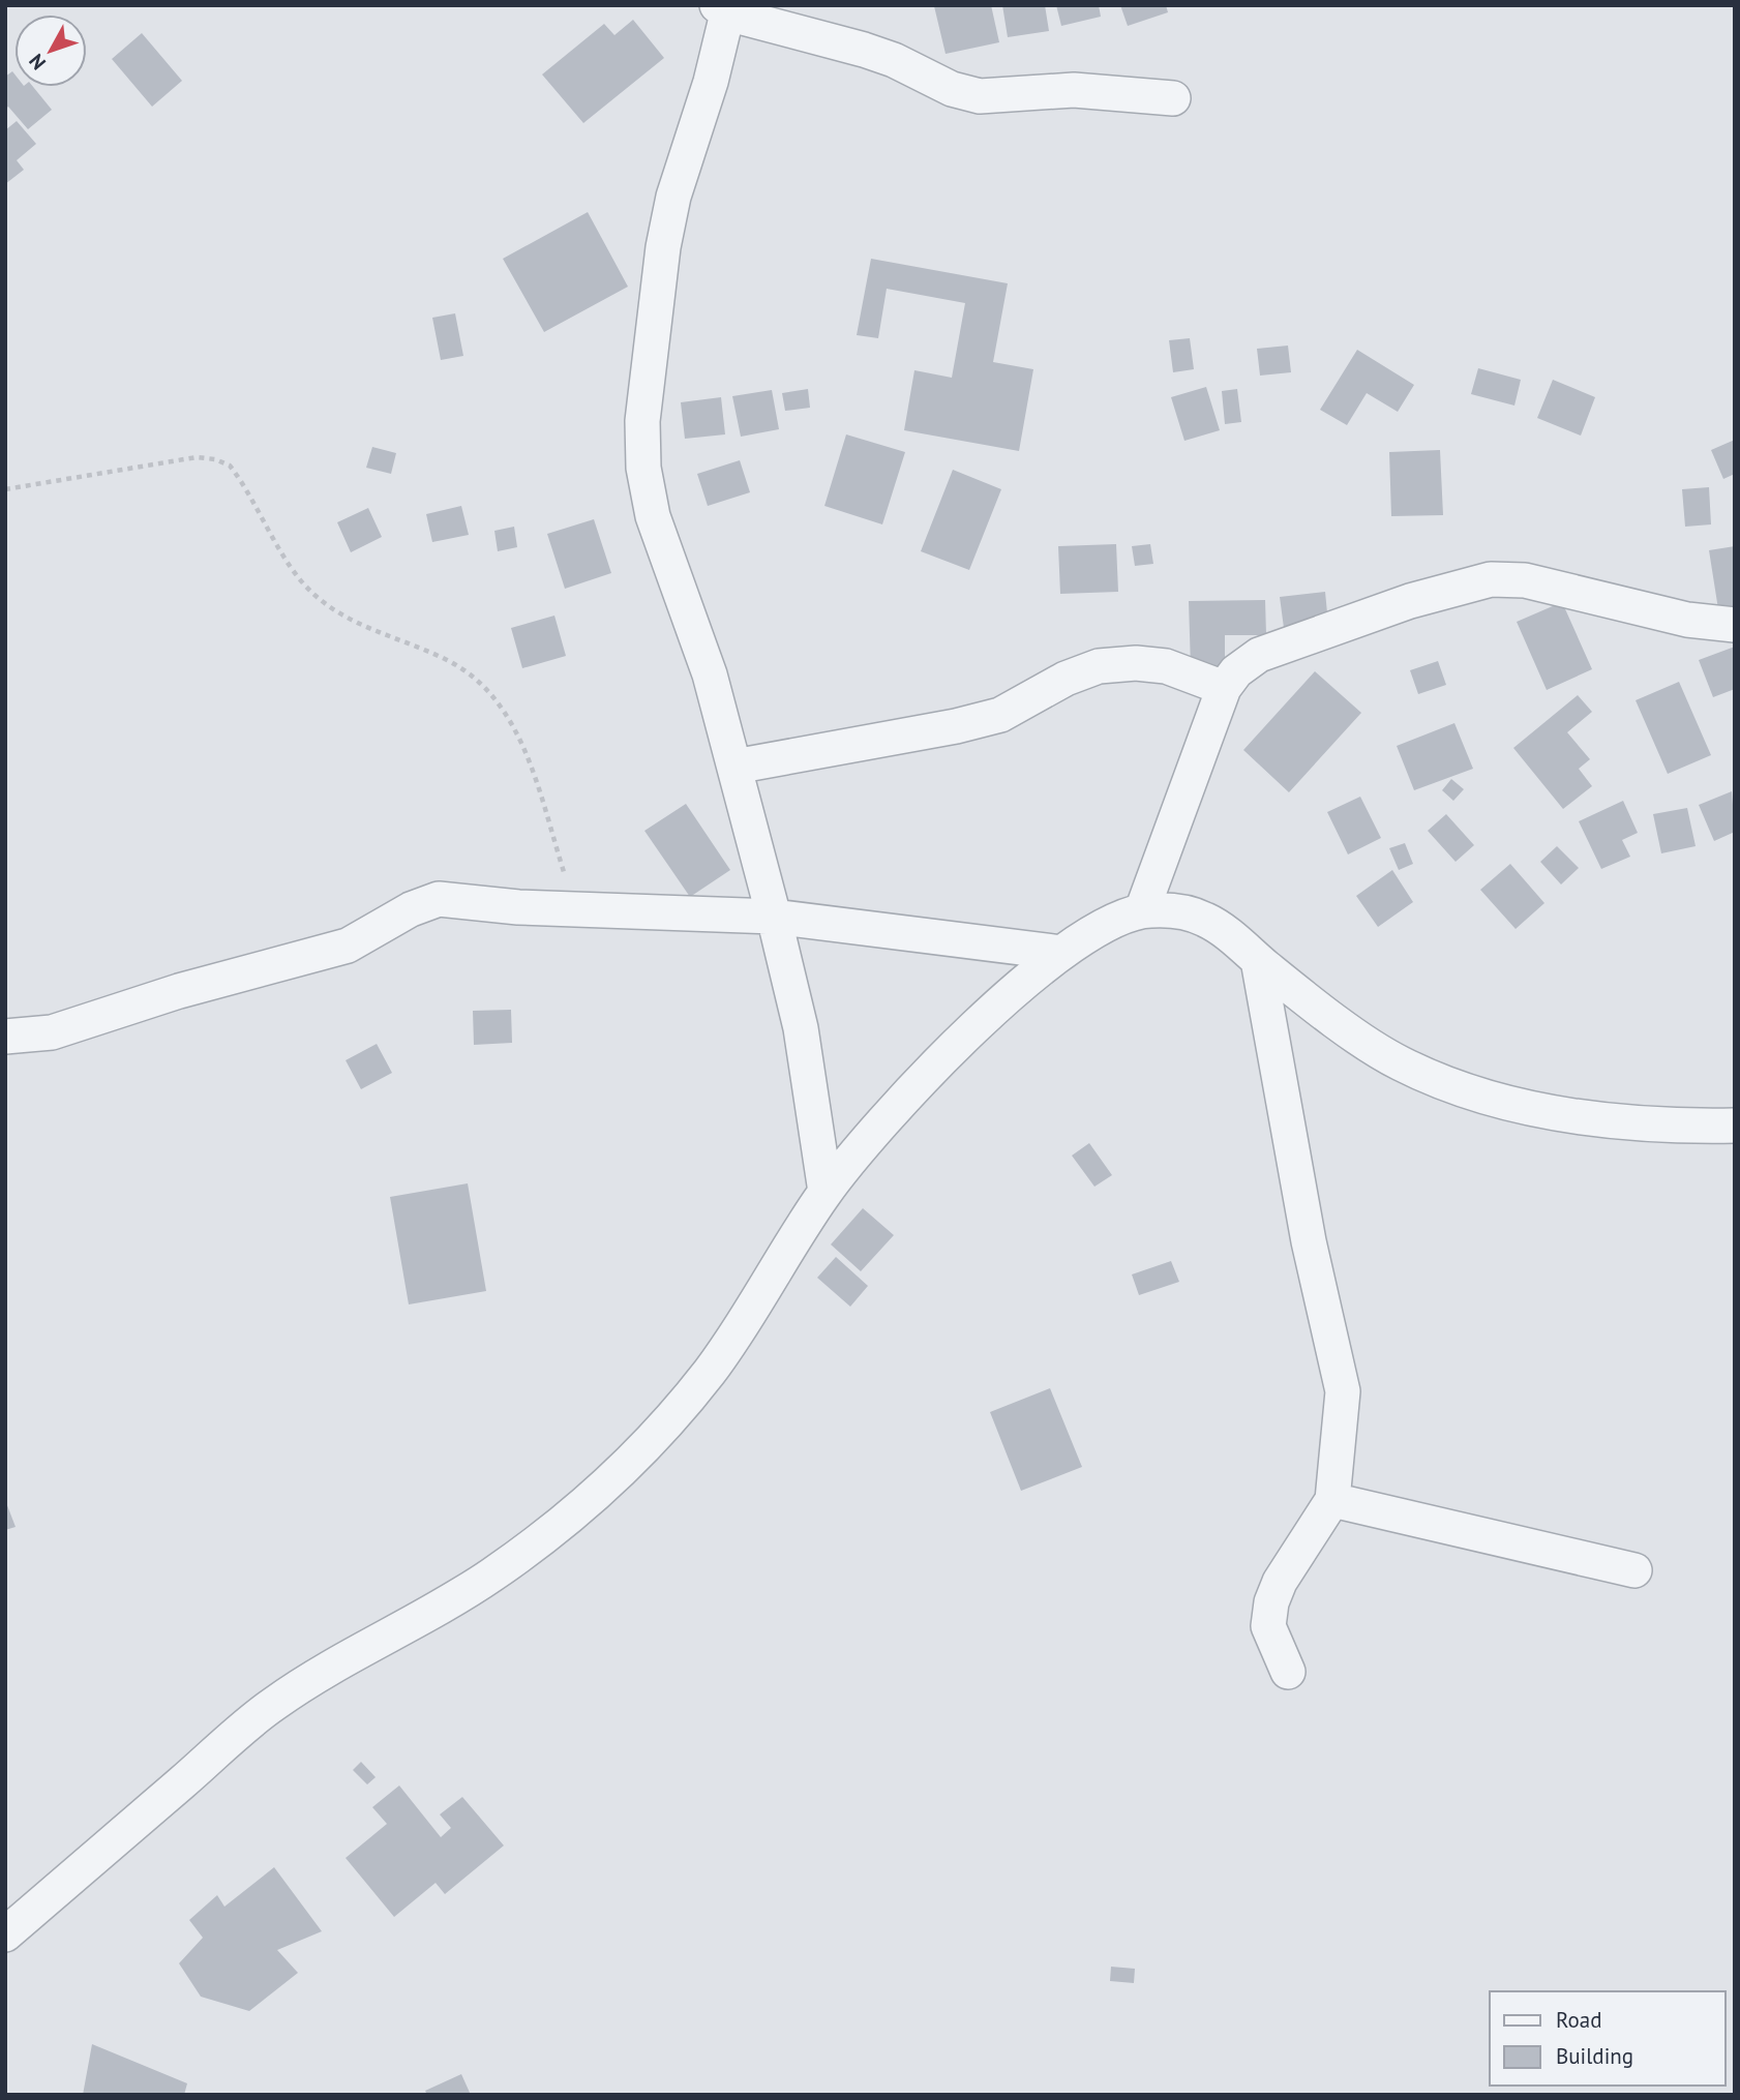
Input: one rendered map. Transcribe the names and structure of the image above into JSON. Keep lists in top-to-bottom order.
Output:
{
  "legend": ["Road", "Building"],
  "north": "bottom left"
}
